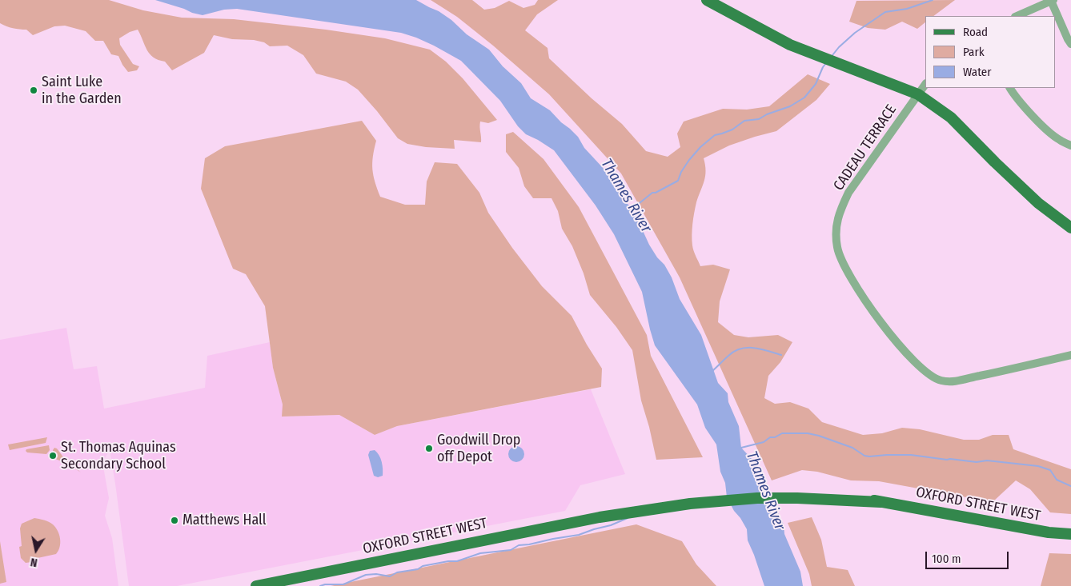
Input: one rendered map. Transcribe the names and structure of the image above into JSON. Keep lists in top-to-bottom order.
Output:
{
  "streets": {
    "main road": ["OXFORD STREET WEST"],
    "street": ["CADEAU TERRACE"]
  },
  "water": ["Thames River"],
  "places": [
    "Saint Luke in the Garden",
    "Goodwill Drop off Depot",
    "St. Thomas Aquinas Secondary School",
    "Matthews Hall"
  ],
  "legend": ["Road", "Park", "Water"],
  "scale_bar": "100 m",
  "north": "bottom"
}
